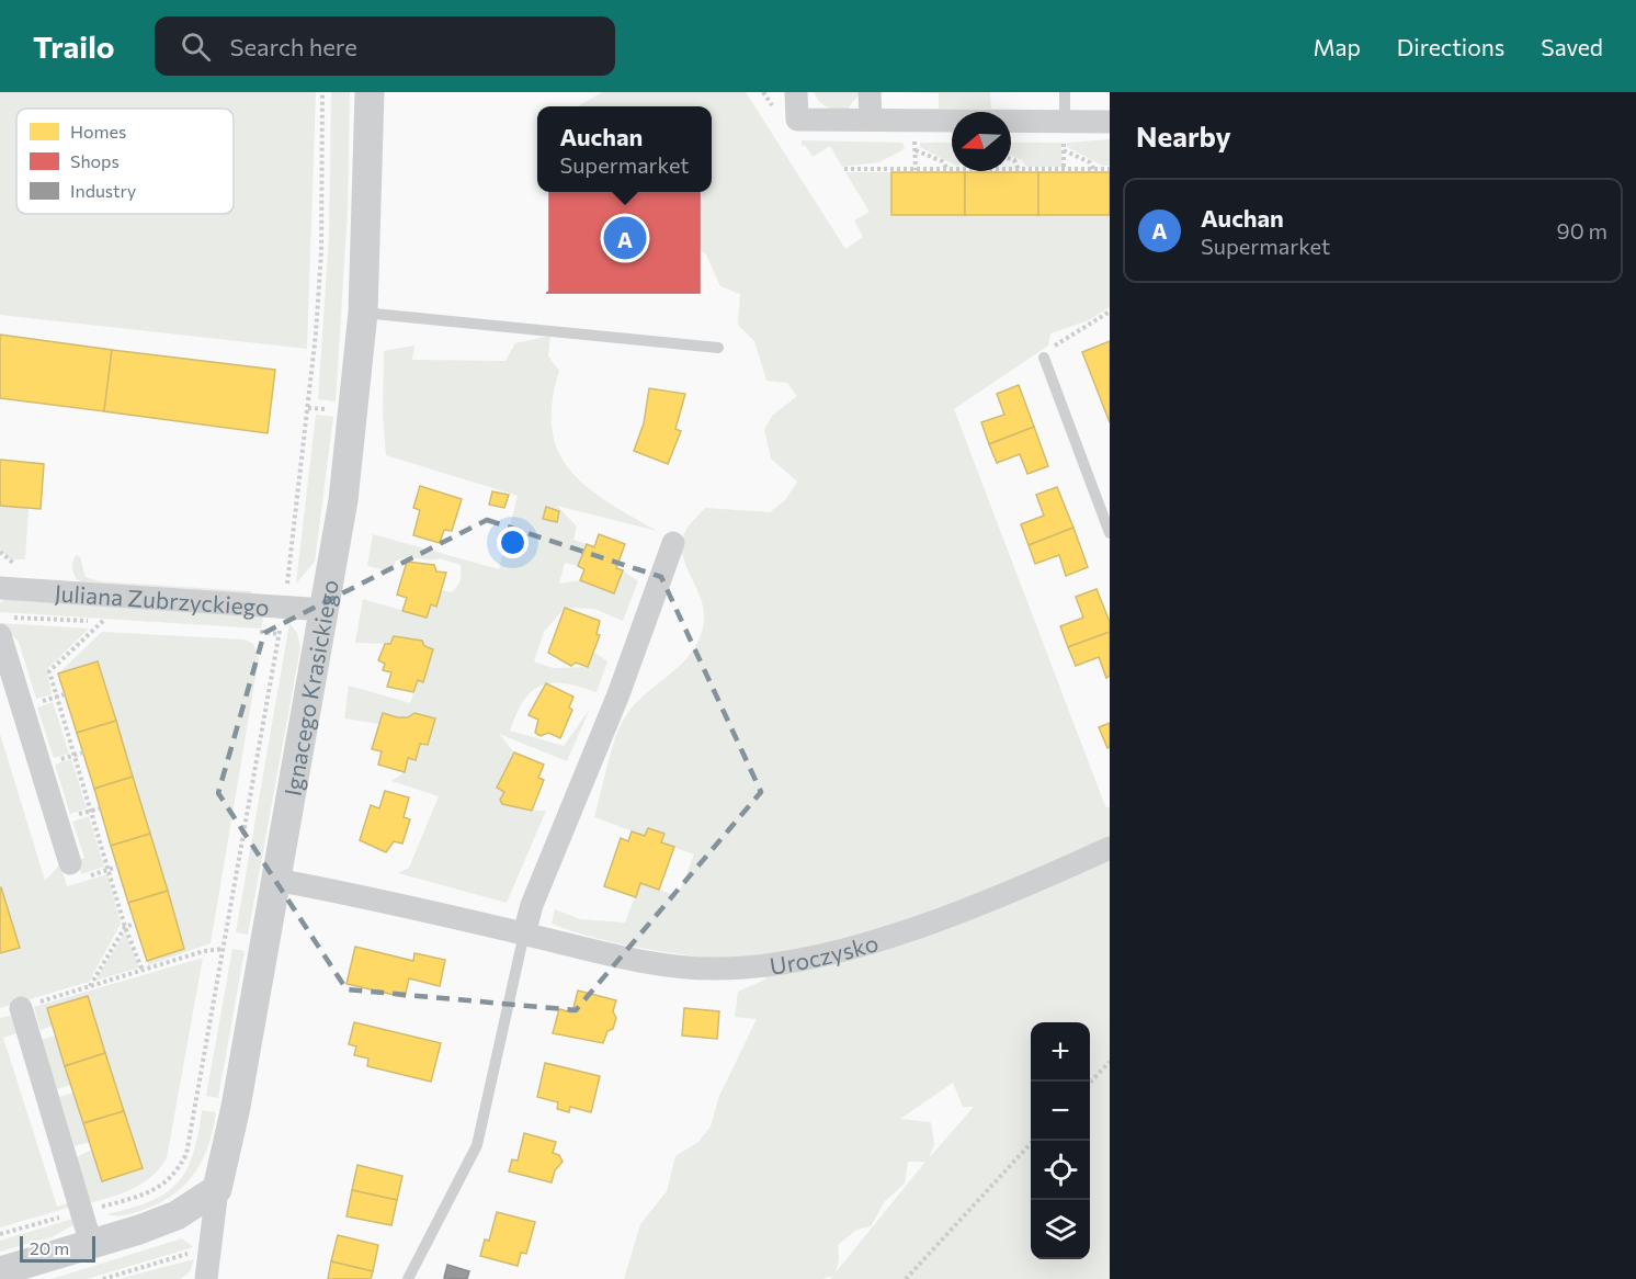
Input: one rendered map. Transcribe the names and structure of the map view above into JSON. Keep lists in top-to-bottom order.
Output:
{
  "streets": {
    "street": ["Juliana Zubrzyckiego", "Ignacego Krasickiego", "Uroczysko"]
  },
  "crossings": [
    ["Juliana Zubrzyckiego", "Ignacego Krasickiego"],
    ["Ignacego Krasickiego", "Uroczysko"]
  ],
  "legend": ["Homes", "Shops", "Industry"],
  "scale_bar": "20 m",
  "north": "left",
  "page": {
    "header": "Trailo",
    "search": "Search here",
    "nav": ["Map", "Directions", "Saved"],
    "heading": "Nearby",
    "popup": ["Auchan", "Supermarket"],
    "list": [
      {
        "mark": "A",
        "name": "Auchan",
        "note": "Supermarket",
        "value": "90 m"
      }
    ],
    "pins": "A",
    "map_buttons": ["+", "−"],
    "scale": "20 m"
  }
}
